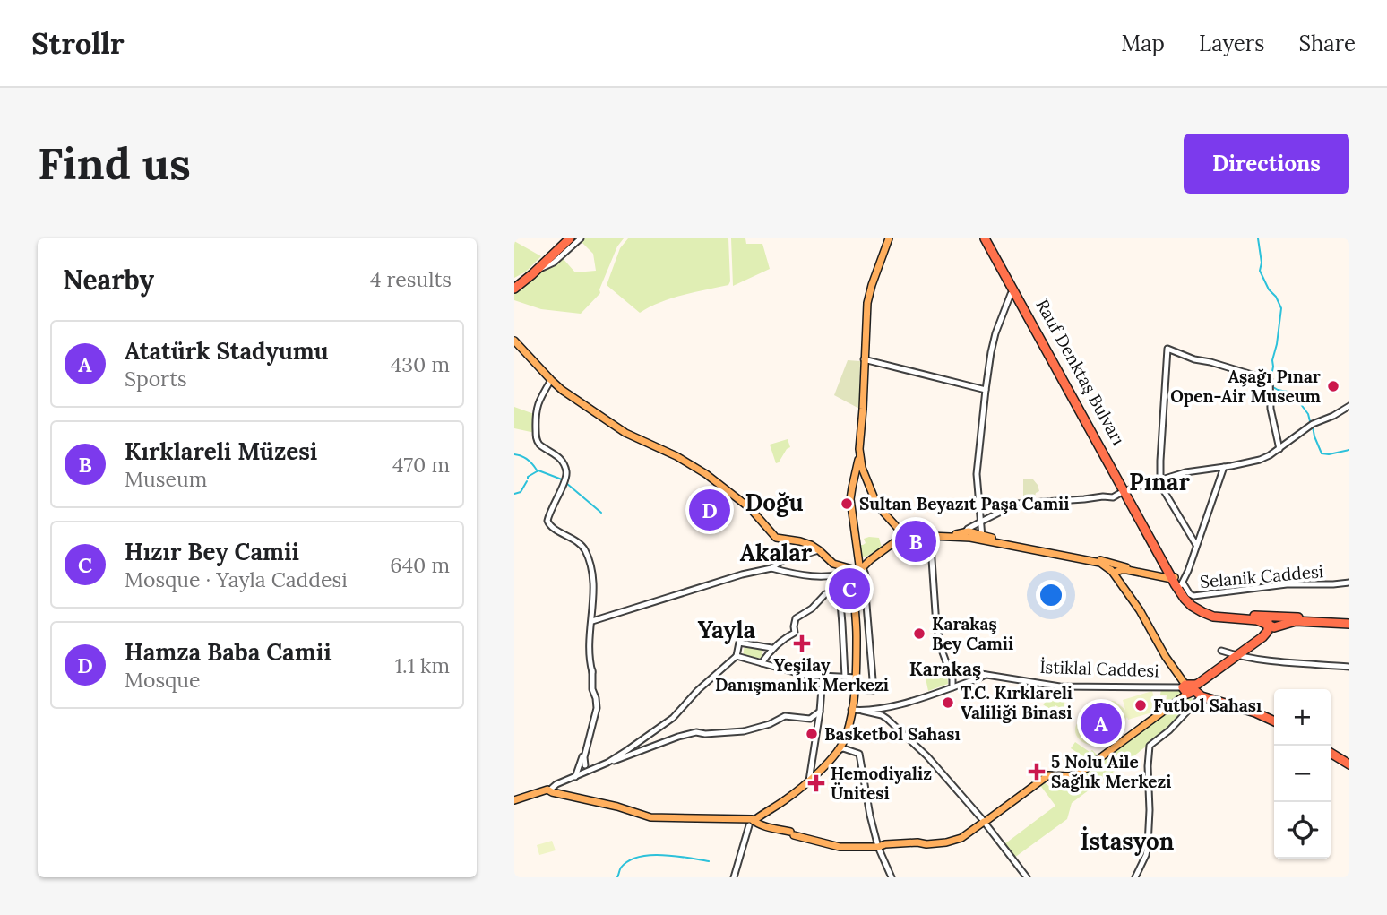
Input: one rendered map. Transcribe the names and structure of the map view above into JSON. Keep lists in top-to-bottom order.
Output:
{
  "streets": {
    "highway": ["Rauf Denktaş Bulvarı"],
    "street": ["Selanik Caddesi", "İstiklal Caddesi"]
  },
  "crossings": [
    ["Rauf Denktaş Bulvarı", "Selanik Caddesi"]
  ],
  "districts": [
    "Pınar",
    "Doğu",
    "Akalar",
    "Yayla",
    "Karakaş",
    "İstasyon"
  ],
  "places": {
    "other": [
      "Aşağı Pınar Open-Air Museum",
      "Sultan Beyazıt Paşa Camii",
      "Karakaş Bey Camii",
      "T.C. Kırklareli Valiliği Binasi",
      "Futbol Sahası",
      "Basketbol Sahası"
    ],
    "health": ["Yeşilay Danışmanlık Merkezi", "5 Nolu Aile Sağlık Merkezi", "Hemodiyaliz Ünitesi"]
  },
  "page": {
    "header": "Strollr",
    "nav": ["Map", "Layers", "Share"],
    "buttons": "Directions",
    "title": "Find us",
    "heading": ["Nearby", "4 results"],
    "list": [
      {
        "mark": "A",
        "name": "Atatürk Stadyumu",
        "note": "Sports",
        "value": "430 m"
      },
      {
        "mark": "B",
        "name": "Kırklareli Müzesi",
        "note": "Museum",
        "value": "470 m"
      },
      {
        "mark": "C",
        "name": "Hızır Bey Camii",
        "note": "Mosque · Yayla Caddesi",
        "value": "640 m"
      },
      {
        "mark": "D",
        "name": "Hamza Baba Camii",
        "note": "Mosque",
        "value": "1.1 km"
      }
    ],
    "pins": [
      "D",
      "B",
      "C",
      "A"
    ],
    "map_buttons": ["+", "−"]
  }
}
